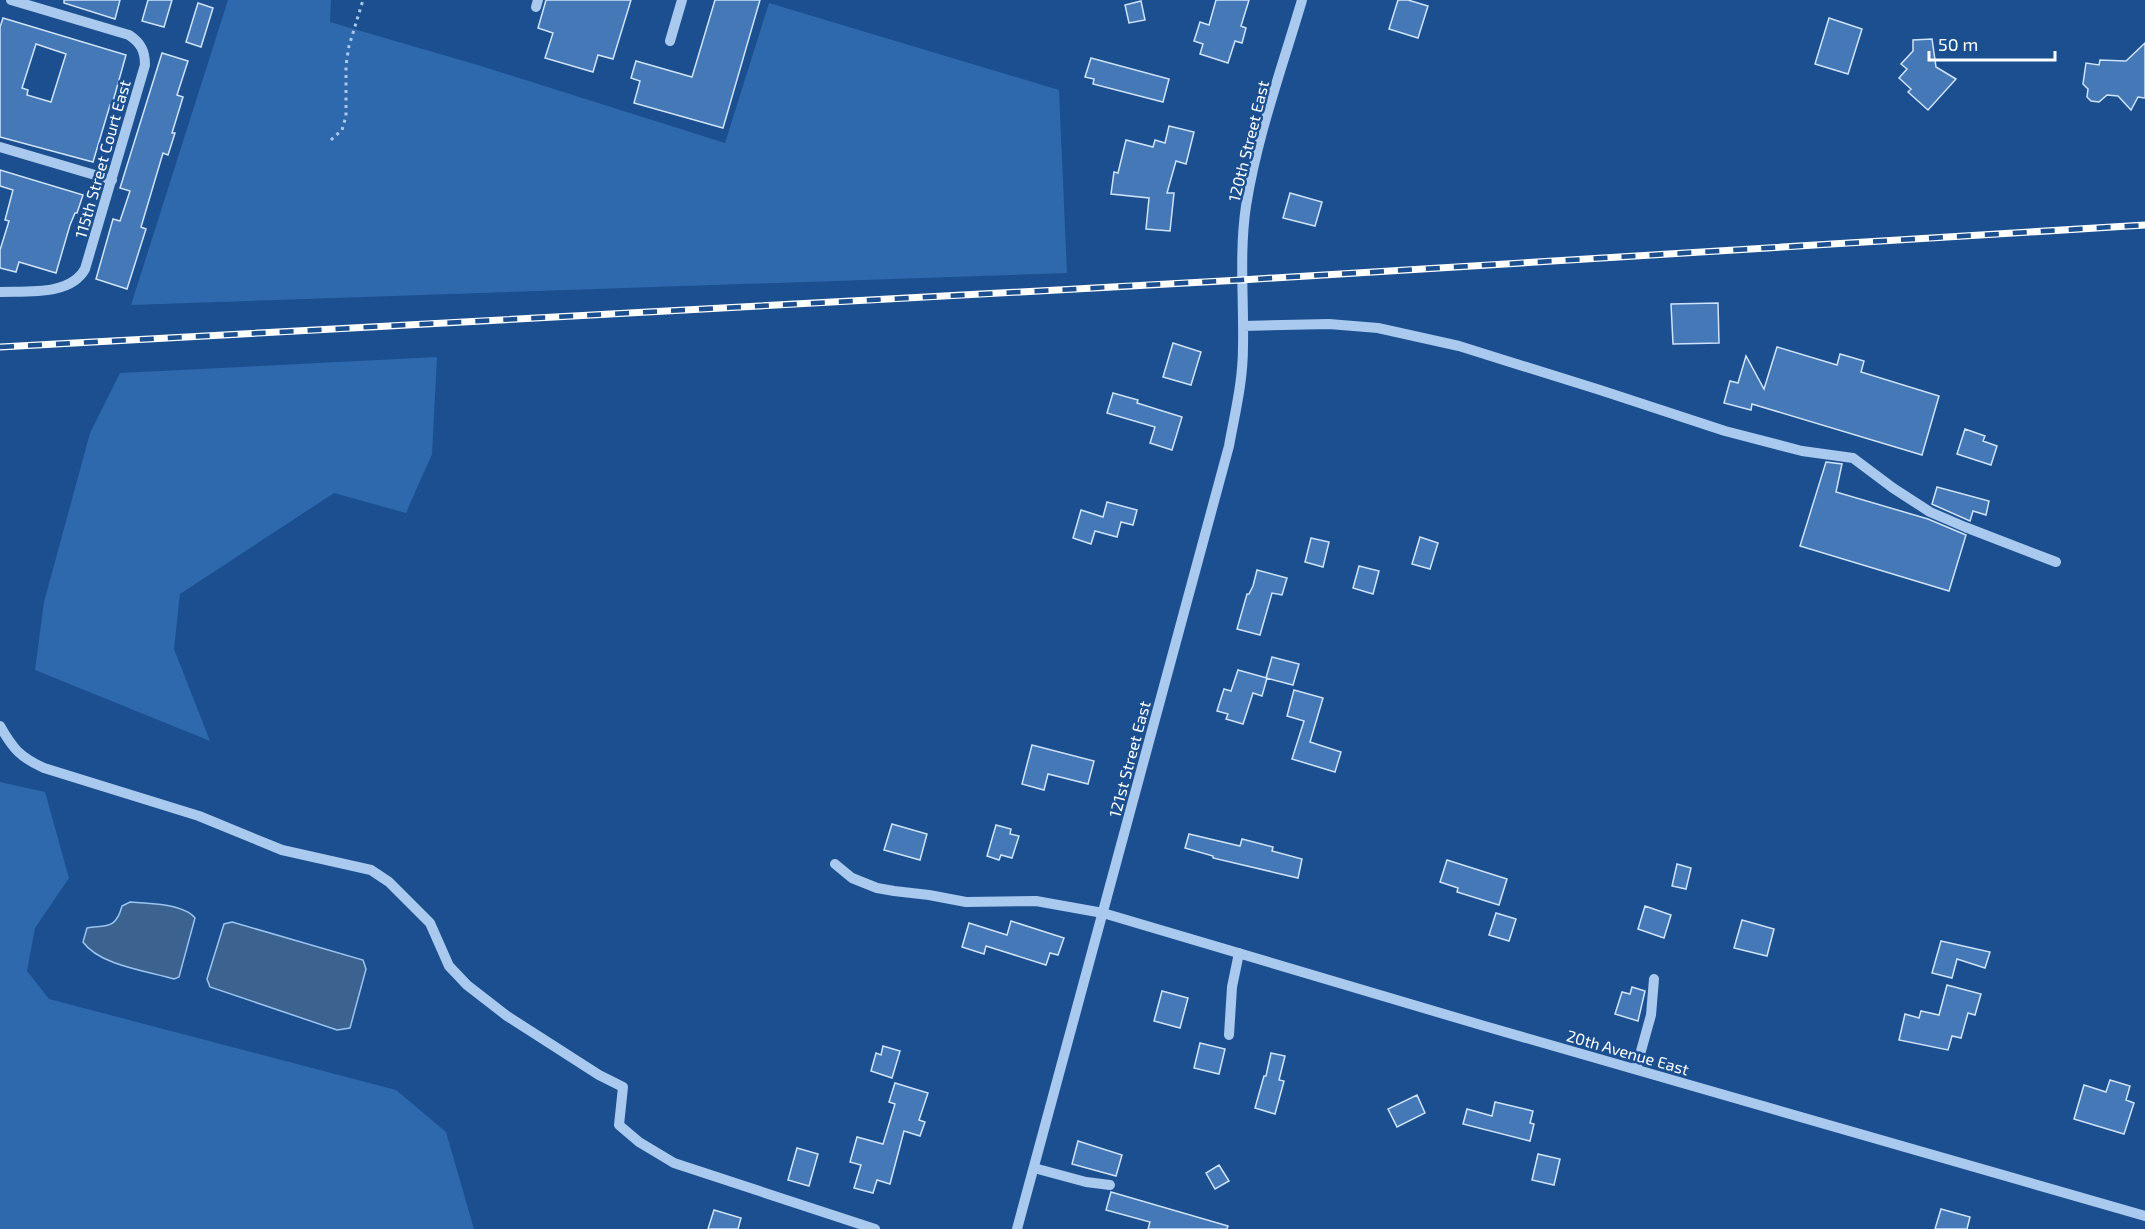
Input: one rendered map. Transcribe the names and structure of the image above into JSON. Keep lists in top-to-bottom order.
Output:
{
  "streets": {
    "street": [
      "120th Street East",
      "115th Street Court East",
      "121st Street East",
      "20th Avenue East"
    ]
  },
  "crossings": [
    ["120th Street East", "121st Street East"],
    ["121st Street East", "20th Avenue East"]
  ],
  "scale_bar": "50 m"
}
